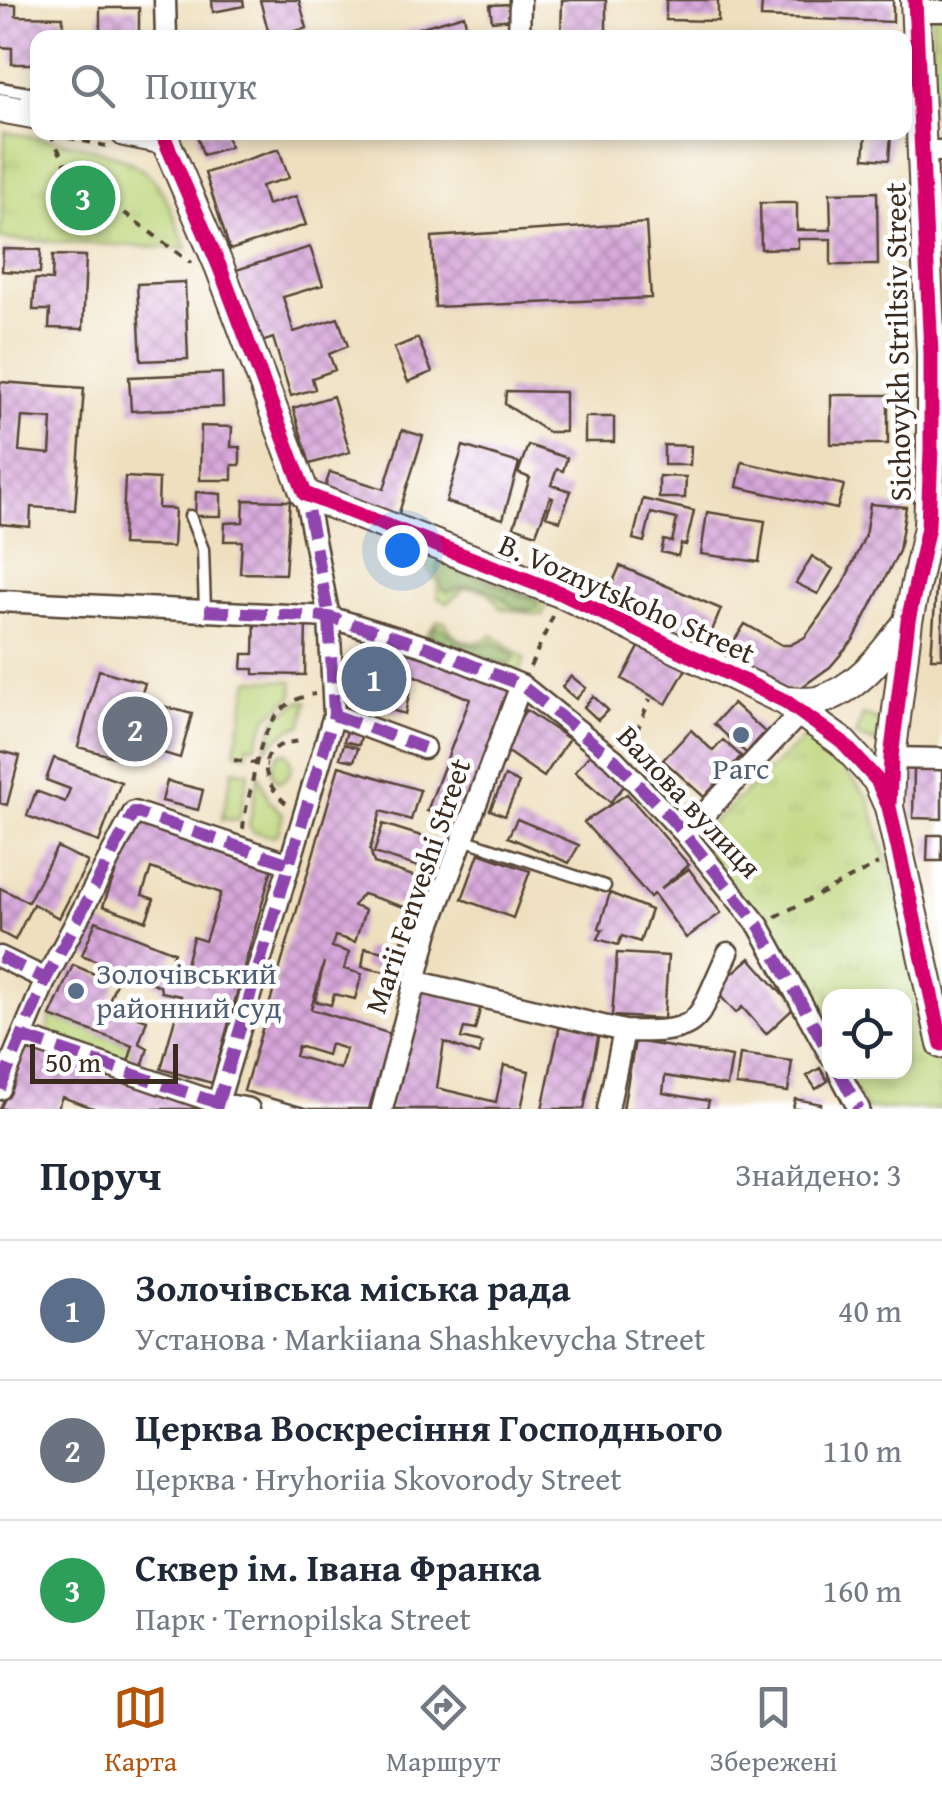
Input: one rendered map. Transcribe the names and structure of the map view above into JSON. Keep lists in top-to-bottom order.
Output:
{
  "streets": {
    "street": [
      "Sichovykh Striltsiv Street",
      "B. Voznytskoho Street",
      "Валова вулиця",
      "Marii Fenveshi Street"
    ]
  },
  "crossings": [
    ["Sichovykh Striltsiv Street", "B. Voznytskoho Street"],
    ["Валова вулиця", "Marii Fenveshi Street"]
  ],
  "places": ["Рагс", "Золочівський районний суд"],
  "scale_bar": "50 m",
  "page": {
    "search": "Пошук",
    "pins": ["3", "1", "2"],
    "scale": "50 m",
    "heading": ["Поруч", "Знайдено: 3"],
    "list": [
      {
        "mark": "1",
        "name": "Золочівська міська рада",
        "note": "Установа · Markiiana Shashkevycha Street",
        "value": "40 m"
      },
      {
        "mark": "2",
        "name": "Церква Воскресіння Господнього",
        "note": "Церква · Hryhoriia Skovorody Street",
        "value": "110 m"
      },
      {
        "mark": "3",
        "name": "Сквер ім. Івана Франка",
        "note": "Парк · Ternopilska Street",
        "value": "160 m"
      }
    ],
    "nav": ["Карта", "Маршрут", "Збережені"]
  }
}
